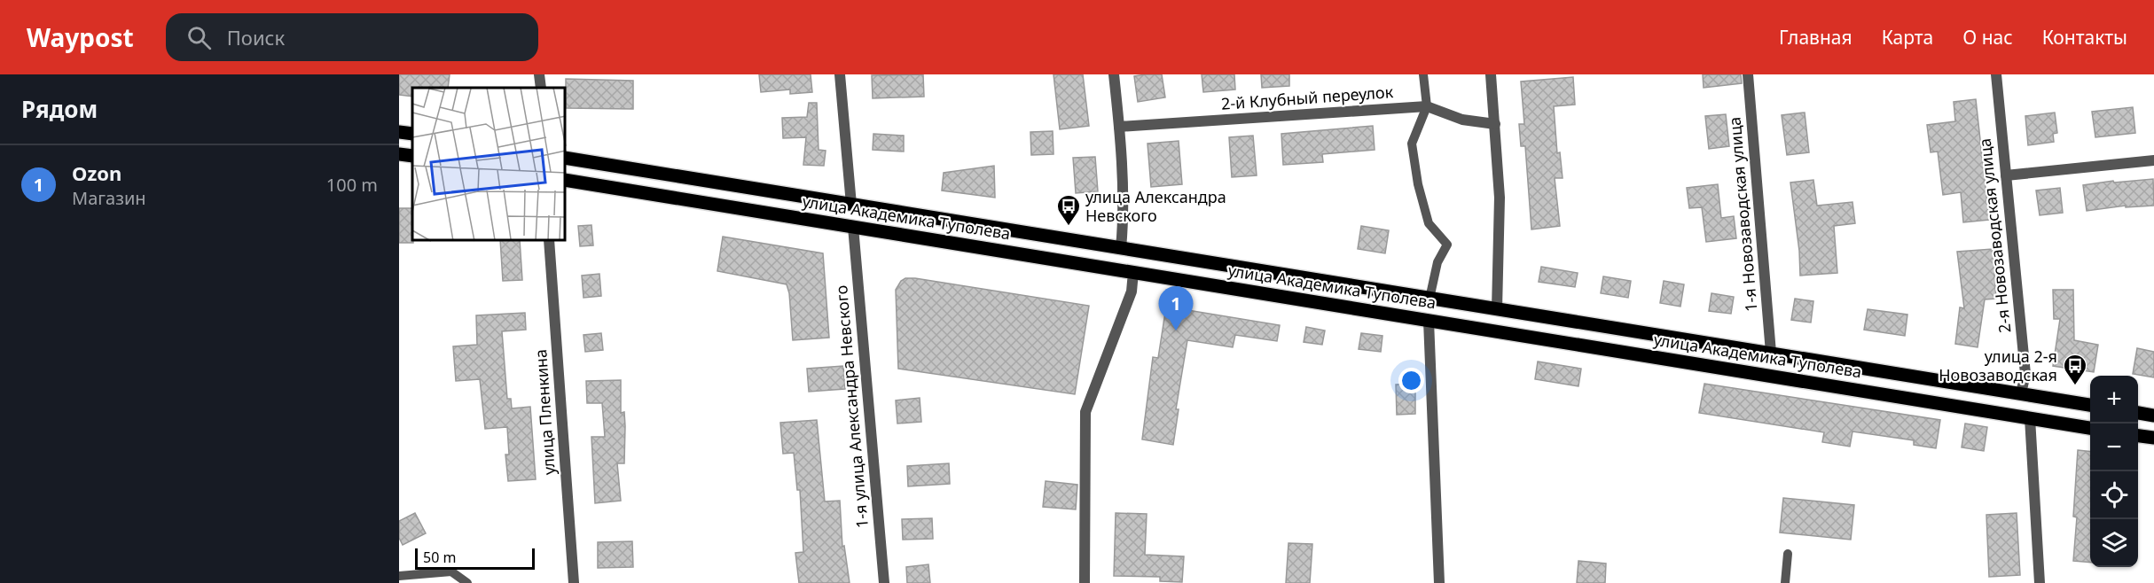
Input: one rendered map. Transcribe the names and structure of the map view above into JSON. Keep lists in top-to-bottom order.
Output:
{
  "streets": {
    "main road": ["улица Академика Туполева"],
    "street": [
      "2-й Клубный переулок",
      "1-я Новозаводская улица",
      "2-я Новозаводская улица",
      "1-я улица Александра Невского",
      "улица Пленкина"
    ]
  },
  "crossings": [
    ["1-я Новозаводская улица", "улица Академика Туполева"],
    ["улица Академика Туполева", "2-я Новозаводская улица"],
    ["улица Академика Туполева", "1-я улица Александра Невского"]
  ],
  "places": {
    "bus stop": ["улица Александра Невского", "улица 2-я Новозаводская"]
  },
  "scale_bar": "50 m",
  "page": {
    "header": "Waypost",
    "search": "Поиск",
    "nav": [
      "Главная",
      "Карта",
      "О нас",
      "Контакты"
    ],
    "heading": "Рядом",
    "list": [
      {
        "mark": "1",
        "name": "Ozon",
        "note": "Магазин",
        "value": "100 m"
      }
    ],
    "pins": "1",
    "map_buttons": ["+", "−"],
    "scale": "50 m"
  }
}
